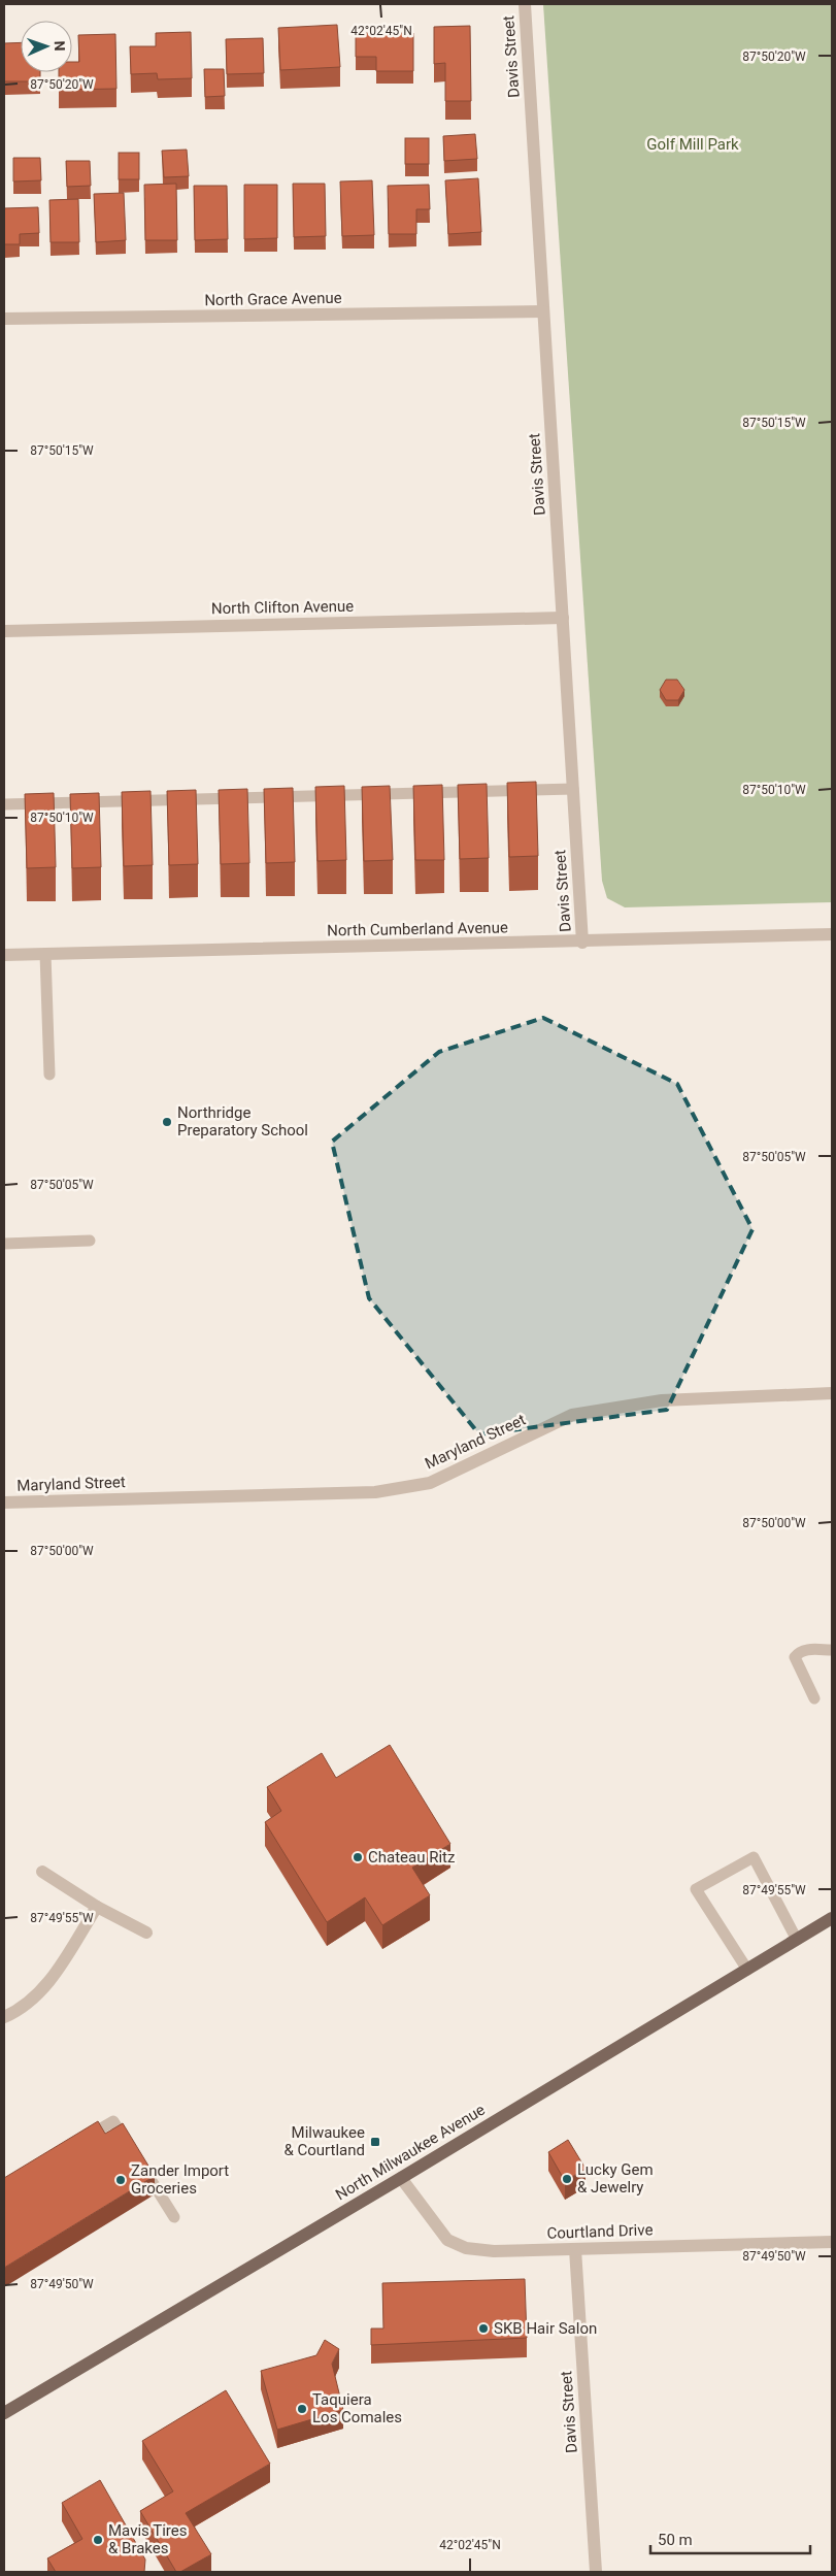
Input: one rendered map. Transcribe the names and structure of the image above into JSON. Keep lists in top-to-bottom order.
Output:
{
  "streets": {
    "main road": ["North Milwaukee Avenue"],
    "street": [
      "Davis Street",
      "North Grace Avenue",
      "North Clifton Avenue",
      "North Cumberland Avenue",
      "Maryland Street",
      "Courtland Drive"
    ]
  },
  "crossings": [
    ["Davis Street", "North Grace Avenue"],
    ["Davis Street", "North Clifton Avenue"],
    ["Davis Street", "North Cumberland Avenue"],
    ["Davis Street", "Courtland Drive"],
    ["North Milwaukee Avenue", "Courtland Drive"]
  ],
  "parks": ["Golf Mill Park"],
  "places": {
    "other": [
      "Northridge Preparatory School",
      "Chateau Ritz",
      "Lucky Gem & Jewelry",
      "Zander Import Groceries",
      "SKB Hair Salon",
      "Taquiera Los Comales",
      "Mavis Tires & Brakes"
    ],
    "transit": ["Milwaukee & Courtland"]
  },
  "scale_bar": "50 m",
  "north": "right",
  "coordinates": [
    "42°02'45\"N",
    "87°50'20\"W",
    "87°50'15\"W",
    "87°50'10\"W",
    "87°50'05\"W",
    "87°50'00\"W",
    "87°49'55\"W",
    "87°49'50\"W"
  ]
}
